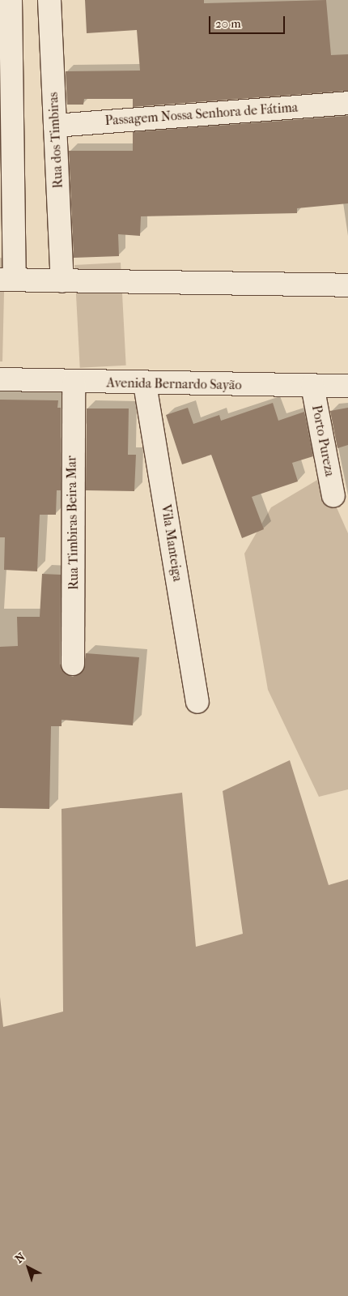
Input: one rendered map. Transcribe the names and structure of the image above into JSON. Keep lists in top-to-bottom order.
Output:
{
  "streets": {
    "street": [
      "Passagem Nossa Senhora de Fátima",
      "Rua dos Timbiras",
      "Avenida Bernardo Sayão",
      "Porto Pureza",
      "Rua Timbiras Beira Mar",
      "Vila Manteiga"
    ]
  },
  "crossings": [
    ["Passagem Nossa Senhora de Fátima", "Rua dos Timbiras"],
    ["Avenida Bernardo Sayão", "Porto Pureza"],
    ["Avenida Bernardo Sayão", "Rua Timbiras Beira Mar"],
    ["Avenida Bernardo Sayão", "Vila Manteiga"]
  ],
  "scale_bar": "20 m",
  "north": "top left"
}
